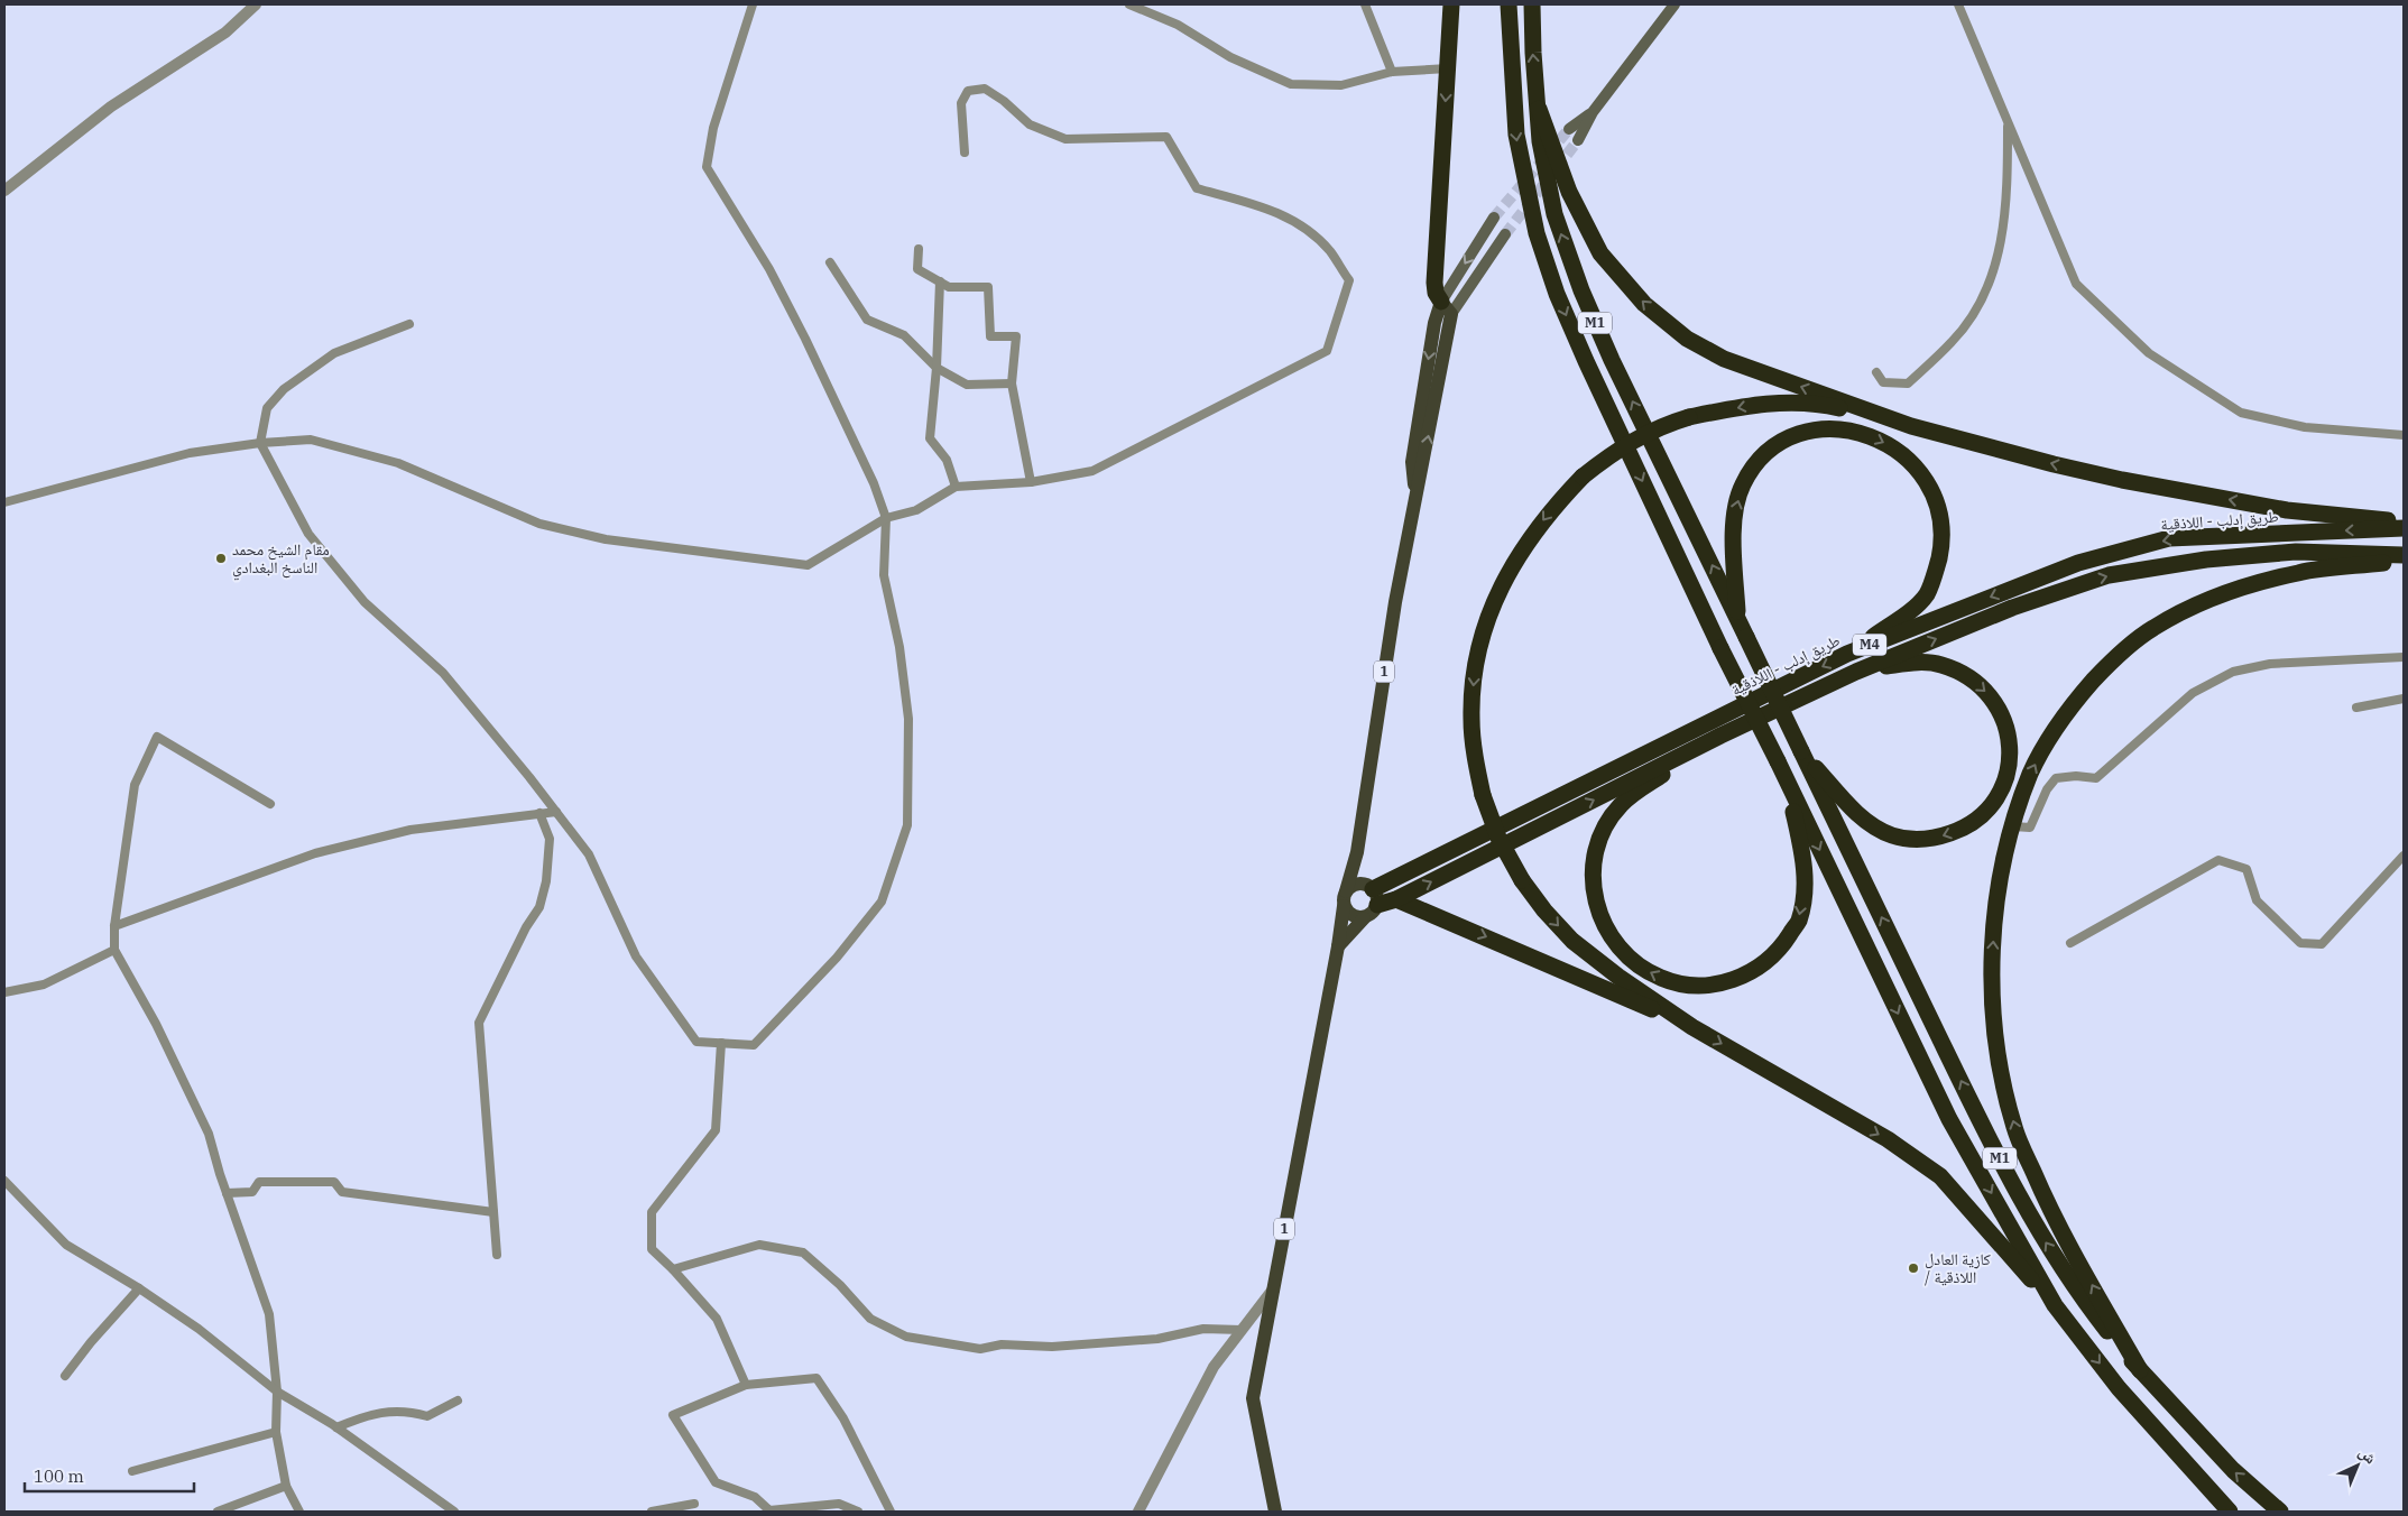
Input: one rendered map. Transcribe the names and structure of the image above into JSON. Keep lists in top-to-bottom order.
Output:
{
  "streets": {
    "highway": ["M1", "طريق إدلب - اللاذقية", "M4"],
    "main road": ["1"]
  },
  "crossings": [
    ["طريق إدلب - اللاذقية", "M4"],
    ["طريق إدلب - اللاذقية", "1"],
    ["M4", "1"]
  ],
  "places": ["مقام الشيخ محمد الناسخ البغدادي", "كازية العادل / اللاذقية"],
  "scale_bar": "100 m",
  "north": "top right"
}
